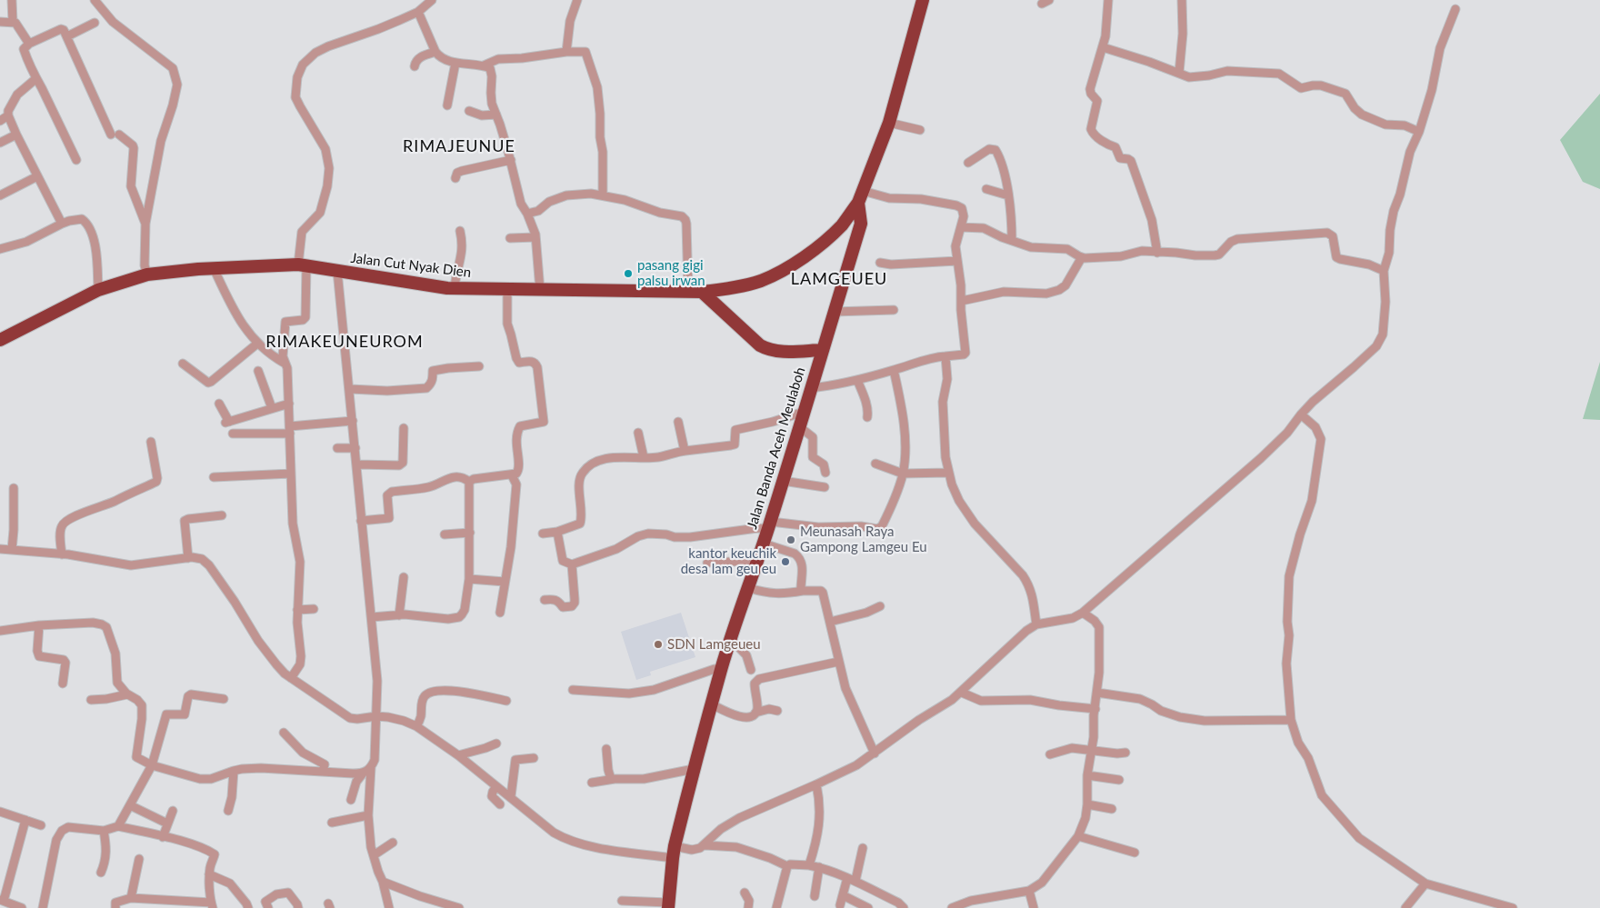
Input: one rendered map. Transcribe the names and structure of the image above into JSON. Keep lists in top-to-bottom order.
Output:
{
  "streets": {
    "highway": ["Jalan Cut Nyak Dien", "Jalan Banda Aceh Meulaboh"]
  },
  "crossings": [
    ["Jalan Cut Nyak Dien", "Jalan Banda Aceh Meulaboh"]
  ],
  "districts": ["RIMAJEUNUE", "LAMGEUEU", "RIMAKEUNEUROM"],
  "places": [
    "pasang gigi palsu irwan",
    "Meunasah Raya Gampong Lamgeu Eu",
    "kantor keuchik desa lam geu eu",
    "SDN Lamgeueu"
  ]
}
